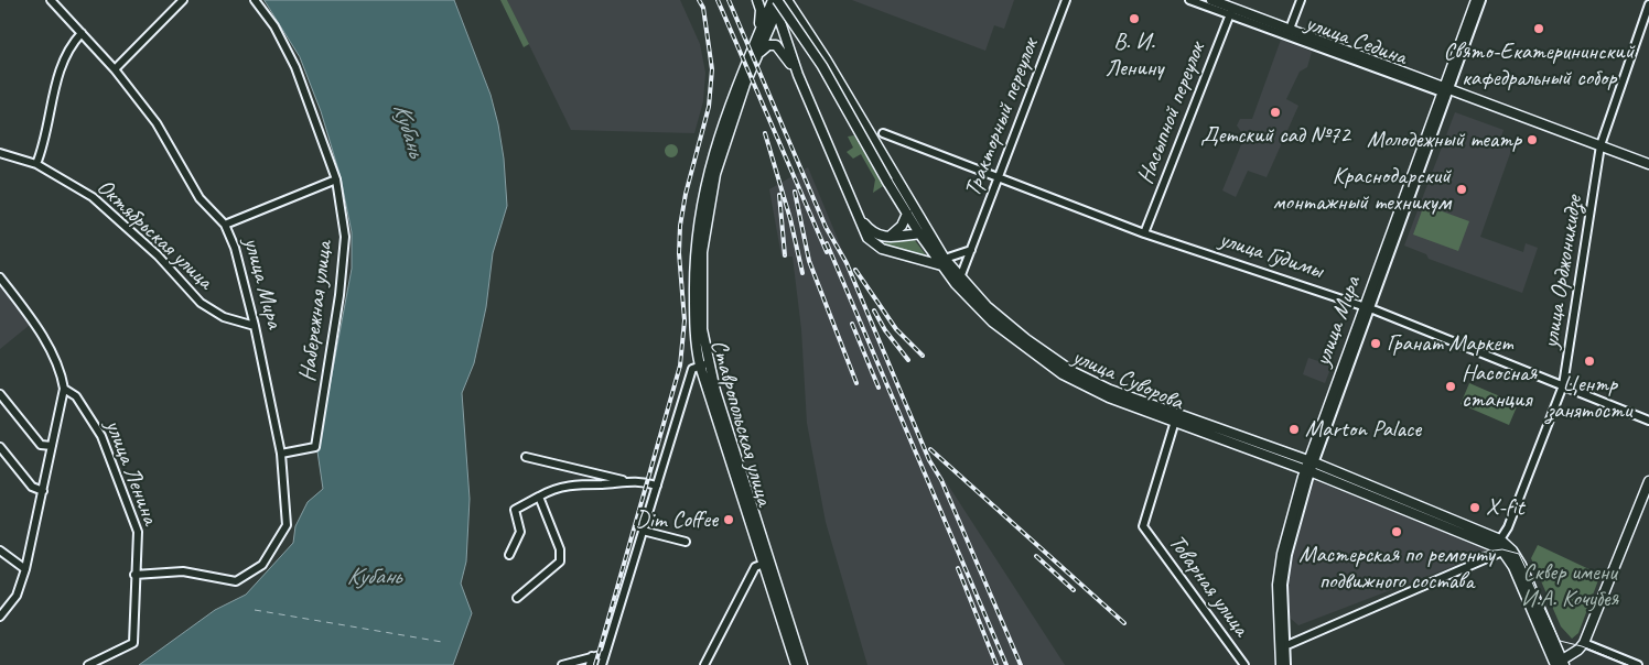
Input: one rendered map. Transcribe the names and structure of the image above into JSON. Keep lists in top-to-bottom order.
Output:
{
  "streets": {
    "main road": [
      "улица Седина",
      "улица Мира",
      "улица Суворова",
      "Ставропольская улица"
    ],
    "street": [
      "Насыпной переулок",
      "Тракторный переулок",
      "Октябрьская улица",
      "улица Гудимы",
      "улица Орджоникидзе",
      "Набережная улица",
      "улица Ленина",
      "Товарная улица"
    ]
  },
  "crossings": [
    ["улица Седина", "Насыпной переулок"],
    ["улица Седина", "улица Орджоникидзе"],
    ["улица Седина", "улица Мира"],
    ["Насыпной переулок", "улица Гудимы"],
    ["Тракторный переулок", "улица Гудимы"],
    ["Тракторный переулок", "улица Суворова"],
    ["Октябрьская улица", "улица Мира"],
    ["улица Гудимы", "улица Орджоникидзе"],
    ["улица Гудимы", "улица Мира"],
    ["улица Орджоникидзе", "улица Суворова"],
    ["улица Мира", "Набережная улица"],
    ["улица Мира", "улица Суворова"],
    ["улица Мира", "улица Ленина"],
    ["улица Суворова", "Ставропольская улица"],
    ["улица Суворова", "Товарная улица"]
  ],
  "water": ["Кубань"],
  "parks": ["Сквер имени И.А. Кочубея"],
  "places": [
    "В. И. Ленину",
    "Свято-Екатерининский кафедральный собор",
    "Детский сад №72",
    "Молодежный театр",
    "Краснодарский монтажный техникум",
    "Гранат Маркет",
    "Центр занятости",
    "Насосная станция",
    "Marton Palace",
    "X-fit",
    "Dim Coffee",
    "Мастерская по ремонту подвижного состава"
  ]
}
